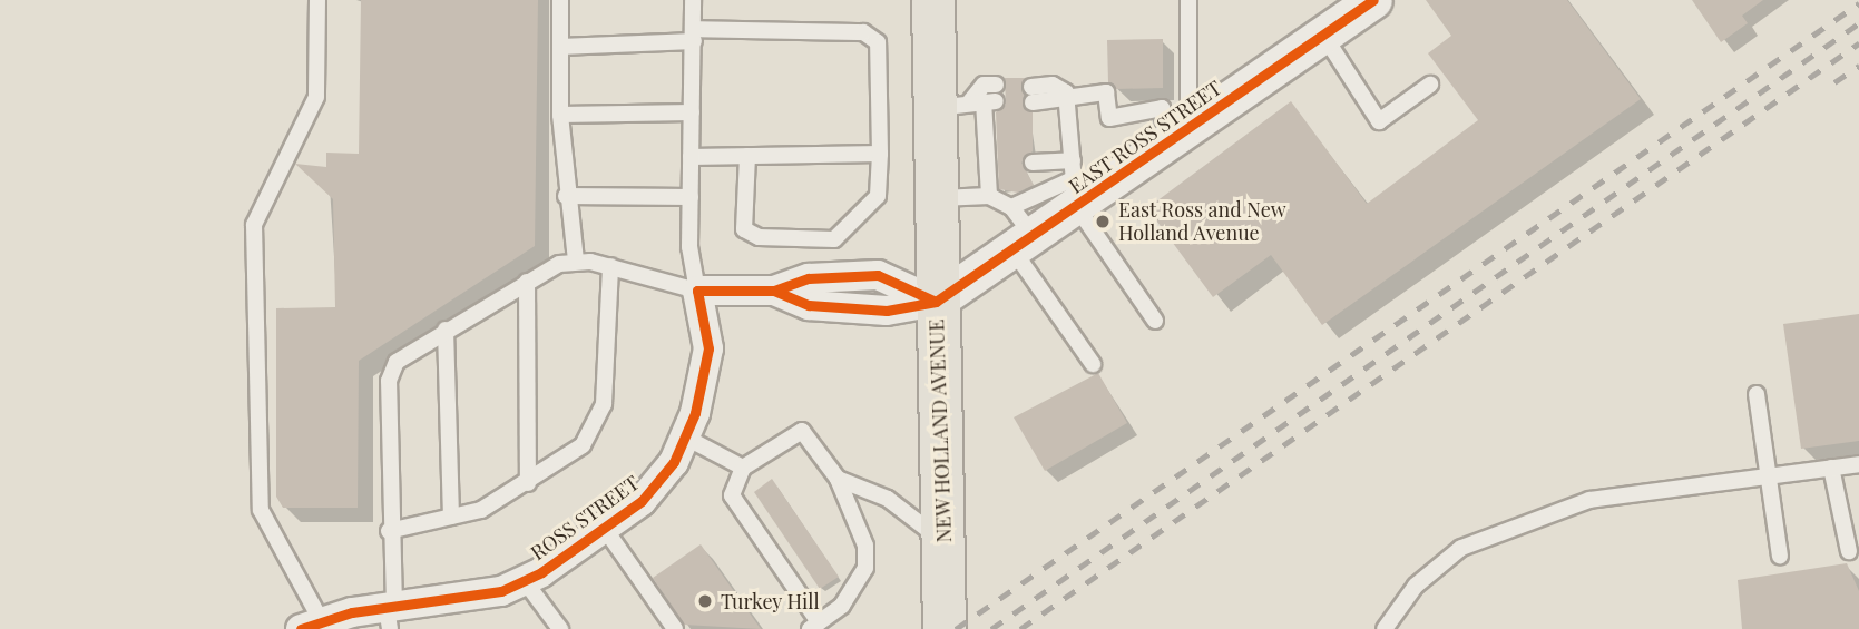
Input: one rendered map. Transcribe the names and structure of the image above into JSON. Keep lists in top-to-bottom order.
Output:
{
  "streets": {
    "main road": ["NEW HOLLAND AVENUE"],
    "street": ["EAST ROSS STREET", "ROSS STREET"]
  },
  "crossings": [
    ["EAST ROSS STREET", "NEW HOLLAND AVENUE"]
  ],
  "places": ["East Ross and New Holland Avenue", "Turkey Hill"]
}
